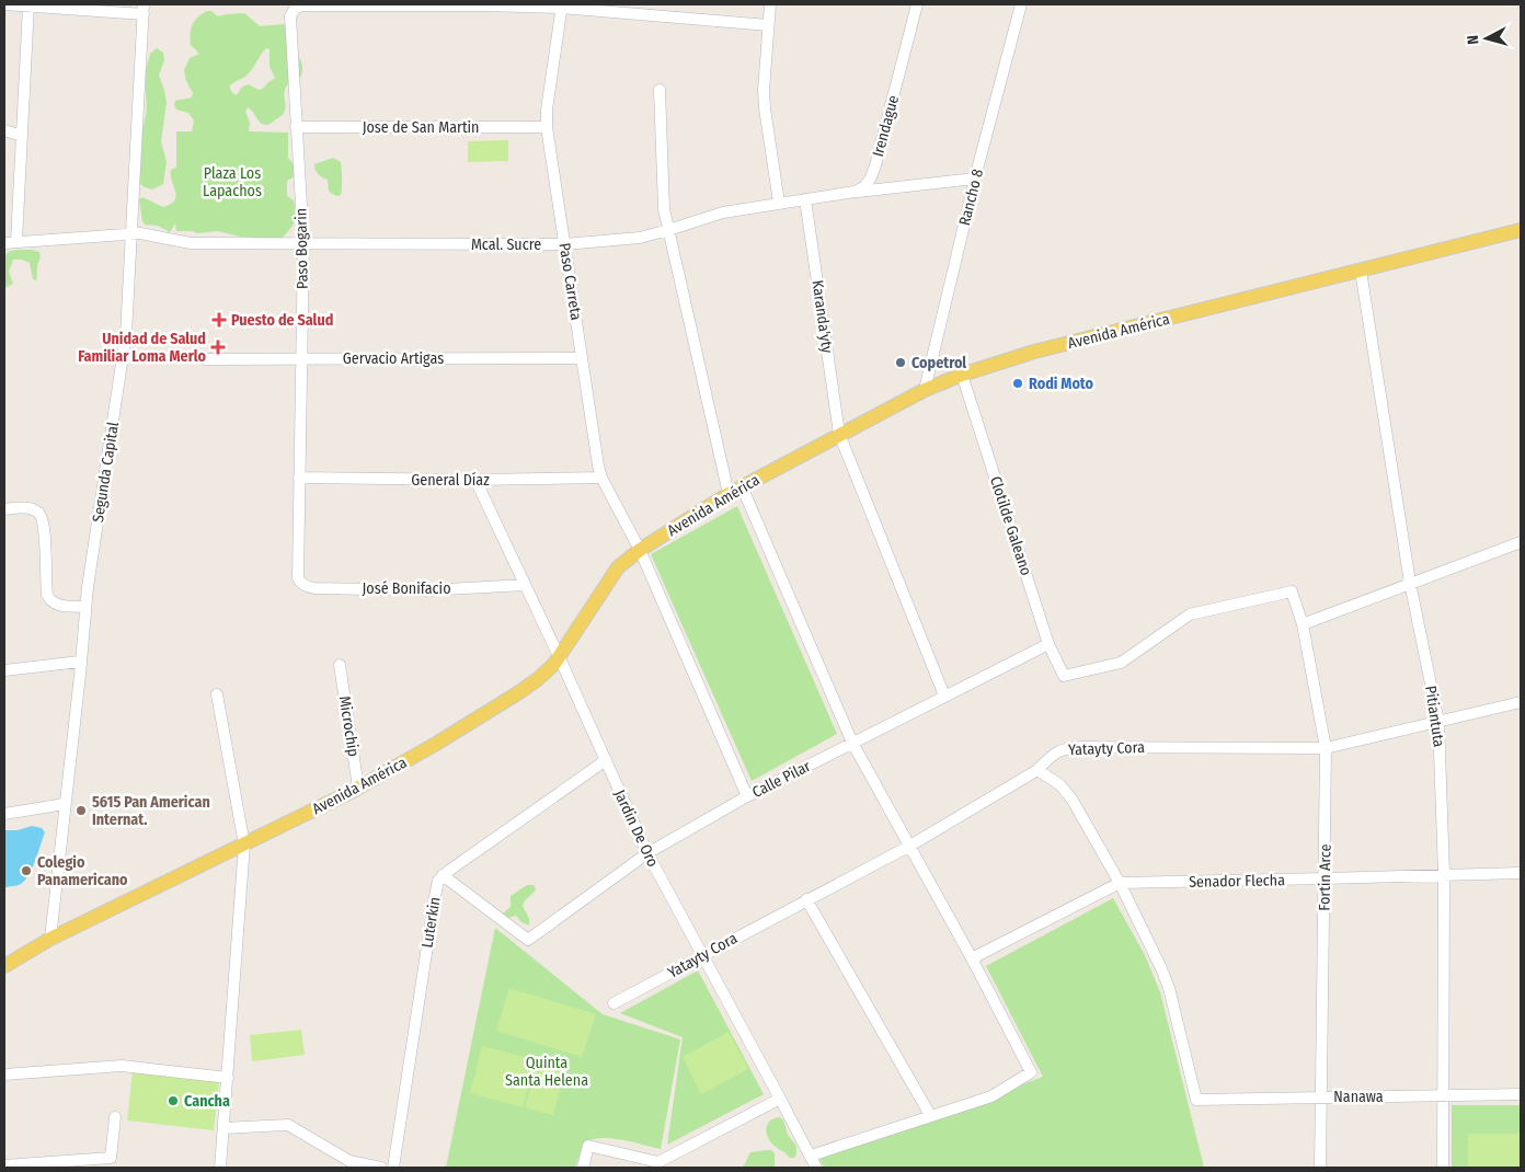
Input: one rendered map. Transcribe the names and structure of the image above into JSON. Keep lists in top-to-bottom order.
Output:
{
  "streets": {
    "main road": ["Avenida América"],
    "street": [
      "Irendague",
      "Jose de San Martin",
      "Rancho 8",
      "Mcal. Sucre",
      "Paso Bogarin",
      "Paso Carreta",
      "Karanda'yty",
      "Gervacio Artigas",
      "Segunda Capital",
      "General Díaz",
      "Clotilde Galeano",
      "José Bonifacio",
      "Pitiantuta",
      "Microchip",
      "Yatayty Cora",
      "Calle Pilar",
      "Jardin De Oro",
      "Fortin Arce",
      "Senador Flecha",
      "Luterkin",
      "Nanawa"
    ]
  },
  "crossings": [
    ["Jose de San Martin", "Paso Bogarin"],
    ["Jose de San Martin", "Paso Carreta"],
    ["Rancho 8", "Avenida América"],
    ["Mcal. Sucre", "Paso Bogarin"],
    ["Mcal. Sucre", "Paso Carreta"],
    ["Mcal. Sucre", "Karanda'yty"],
    ["Mcal. Sucre", "Segunda Capital"],
    ["Paso Bogarin", "Paso Carreta"],
    ["Paso Bogarin", "Gervacio Artigas"],
    ["Paso Bogarin", "General Díaz"],
    ["Paso Bogarin", "José Bonifacio"],
    ["Paso Carreta", "Avenida América"],
    ["Paso Carreta", "Gervacio Artigas"],
    ["Paso Carreta", "General Díaz"],
    ["Paso Carreta", "Calle Pilar"],
    ["Karanda'yty", "Avenida América"],
    ["Karanda'yty", "Calle Pilar"],
    ["Avenida América", "Segunda Capital"],
    ["Avenida América", "Clotilde Galeano"],
    ["Avenida América", "Pitiantuta"],
    ["Avenida América", "Microchip"],
    ["Avenida América", "Jardin De Oro"],
    ["General Díaz", "Jardin De Oro"],
    ["Clotilde Galeano", "Calle Pilar"],
    ["Clotilde Galeano", "Fortin Arce"],
    ["José Bonifacio", "Jardin De Oro"],
    ["Pitiantuta", "Yatayty Cora"],
    ["Pitiantuta", "Senador Flecha"],
    ["Pitiantuta", "Nanawa"],
    ["Yatayty Cora", "Jardin De Oro"],
    ["Yatayty Cora", "Fortin Arce"],
    ["Calle Pilar", "Jardin De Oro"],
    ["Calle Pilar", "Luterkin"],
    ["Jardin De Oro", "Luterkin"],
    ["Fortin Arce", "Senador Flecha"],
    ["Fortin Arce", "Nanawa"],
    ["Senador Flecha", "Nanawa"]
  ],
  "parks": ["Plaza Los Lapachos", "Quinta Santa Helena"],
  "places": {
    "health": ["Puesto de Salud", "Unidad de Salud Familiar Loma Merlo"],
    "other": [
      "Copetrol",
      "Rodi Moto",
      "5615 Pan American Internat.",
      "Colegio Panamericano",
      "Cancha"
    ]
  },
  "north": "left"
}
